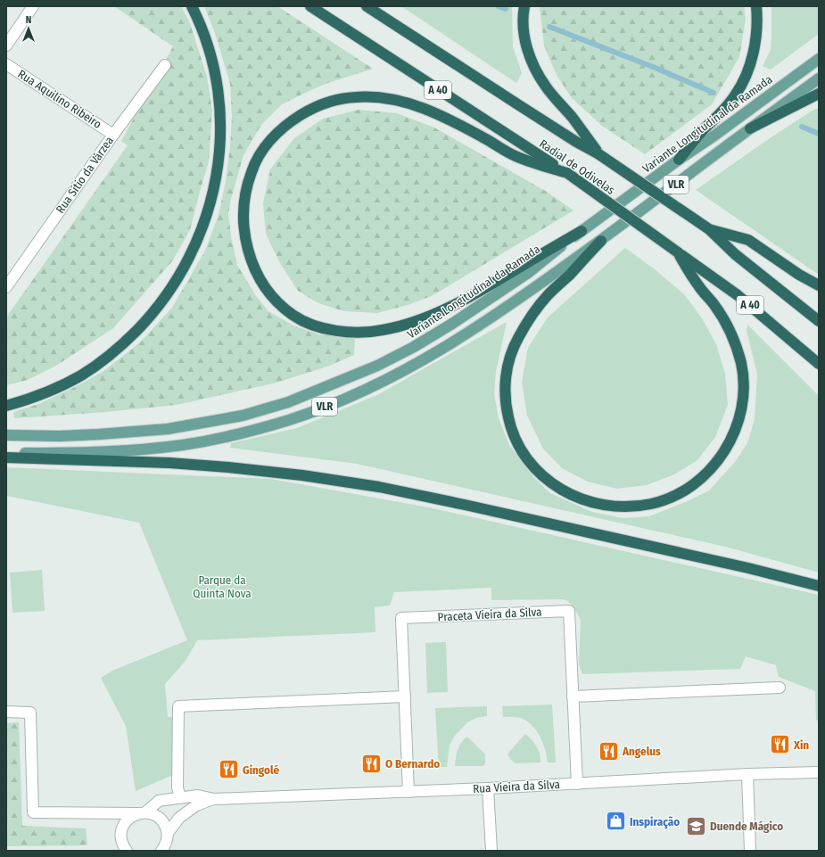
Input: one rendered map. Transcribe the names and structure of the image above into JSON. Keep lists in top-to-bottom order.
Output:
{
  "streets": {
    "highway": ["A 40", "Radial de Odivelas"],
    "main road": ["Variante Longitudinal da Ramada", "VLR"],
    "street": [
      "Rua Aquilino Ribeiro",
      "Rua Sítio da Várzea",
      "Praceta Vieira da Silva",
      "Rua Vieira da Silva"
    ]
  },
  "crossings": [
    ["Rua Aquilino Ribeiro", "Rua Sítio da Várzea"],
    ["Praceta Vieira da Silva", "Rua Vieira da Silva"]
  ],
  "parks": ["Parque da Quinta Nova"],
  "places": {
    "restaurant": [
      "Xin",
      "Angelus",
      "O Bernardo",
      "Gingolé"
    ],
    "shop": ["Inspiração"],
    "school or university": ["Duende Mágico"]
  },
  "north": "top"
}
